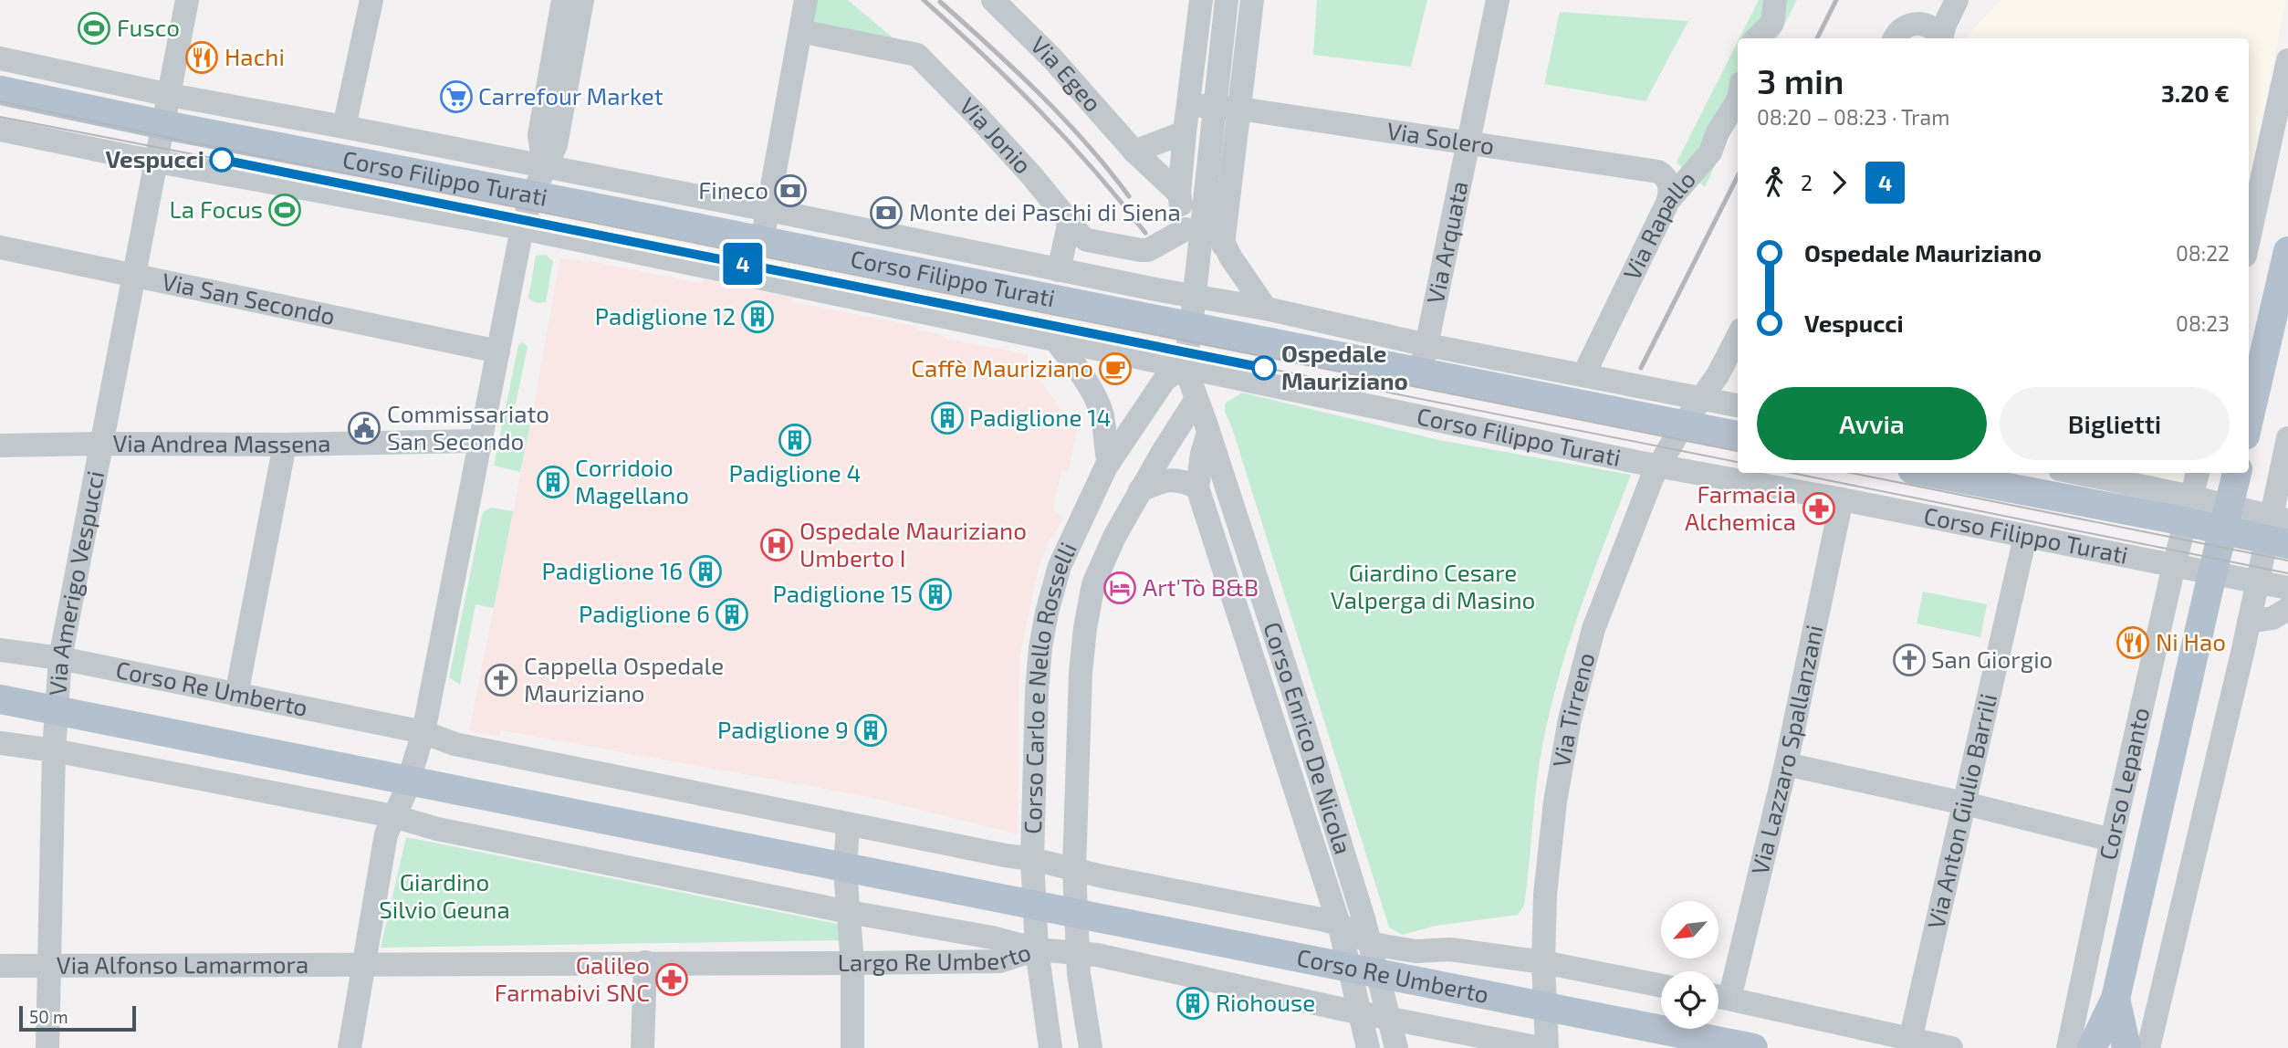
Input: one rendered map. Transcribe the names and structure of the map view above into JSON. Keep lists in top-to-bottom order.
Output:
{
  "streets": {
    "main road": [
      "Corso Filippo Turati",
      "Corso Re Umberto",
      "Corso Lepanto",
      "Largo Re Umberto"
    ],
    "street": [
      "Via Egeo",
      "Via Jonio",
      "Via Solero",
      "Via Rapallo",
      "Via Arquata",
      "Via San Secondo",
      "Via Andrea Massena",
      "Via Amerigo Vespucci",
      "Corso Carlo e Nello Rosselli",
      "Via Tirreno",
      "Corso Enrico De Nicola",
      "Via Lazzaro Spallanzani",
      "Via Anton Giulio Barrili",
      "Via Alfonso Lamarmora"
    ]
  },
  "crossings": [
    ["Via Solero", "Via Rapallo"],
    ["Via Solero", "Via Arquata"],
    ["Corso Filippo Turati", "Via Rapallo"],
    ["Corso Filippo Turati", "Via Arquata"],
    ["Corso Filippo Turati", "Via Amerigo Vespucci"],
    ["Corso Filippo Turati", "Corso Carlo e Nello Rosselli"],
    ["Corso Filippo Turati", "Via Tirreno"],
    ["Corso Filippo Turati", "Via Lazzaro Spallanzani"],
    ["Corso Filippo Turati", "Corso Lepanto"],
    ["Corso Filippo Turati", "Via Anton Giulio Barrili"],
    ["Via San Secondo", "Via Amerigo Vespucci"],
    ["Via Andrea Massena", "Via Amerigo Vespucci"],
    ["Via Amerigo Vespucci", "Corso Re Umberto"],
    ["Via Amerigo Vespucci", "Via Alfonso Lamarmora"],
    ["Corso Carlo e Nello Rosselli", "Corso Re Umberto"],
    ["Corso Carlo e Nello Rosselli", "Corso Enrico De Nicola"],
    ["Corso Carlo e Nello Rosselli", "Largo Re Umberto"],
    ["Corso Re Umberto", "Via Tirreno"],
    ["Corso Re Umberto", "Corso Enrico De Nicola"],
    ["Corso Re Umberto", "Largo Re Umberto"],
    ["Largo Re Umberto", "Via Alfonso Lamarmora"]
  ],
  "parks": ["Giardino Cesare Valperga di Masino", "Giardino Silvio Geuna"],
  "places": {
    "sports": ["Fusco", "La Focus"],
    "restaurant": ["Hachi", "Ni Hao"],
    "supermarket": ["Carrefour Market"],
    "other": ["Vespucci", "Ospedale Mauriziano"],
    "bank": ["Fineco", "Monte dei Paschi di Siena"],
    "building": [
      "Padiglione 12",
      "Padiglione 14",
      "Padiglione 4",
      "Corridoio Magellano",
      "Padiglione 16",
      "Padiglione 15",
      "Padiglione 6",
      "Padiglione 9",
      "Riohouse"
    ],
    "cafe": ["Caffè Mauriziano"],
    "public building": ["Commissariato San Secondo"],
    "pharmacy": ["Farmacia Alchemica", "Galileo Farmabivi SNC"],
    "hospital": ["Ospedale Mauriziano Umberto I"],
    "hotel": ["Art'Tò B&B"],
    "church": ["San Giorgio", "Cappella Ospedale Mauriziano"]
  },
  "lines": ["tram line 4"],
  "scale_bar": "50 m",
  "north": "bottom left",
  "page": {
    "on_map": "4",
    "heading": ["3 min", "08:20 – 08:23 · Tram", "3.20 €"],
    "legs": ["2", "4"],
    "list": [
      {
        "name": "Ospedale Mauriziano",
        "value": "08:22"
      },
      {
        "name": "Vespucci",
        "value": "08:23"
      }
    ],
    "buttons": ["Avvia", "Biglietti"],
    "scale": "50 m"
  }
}
